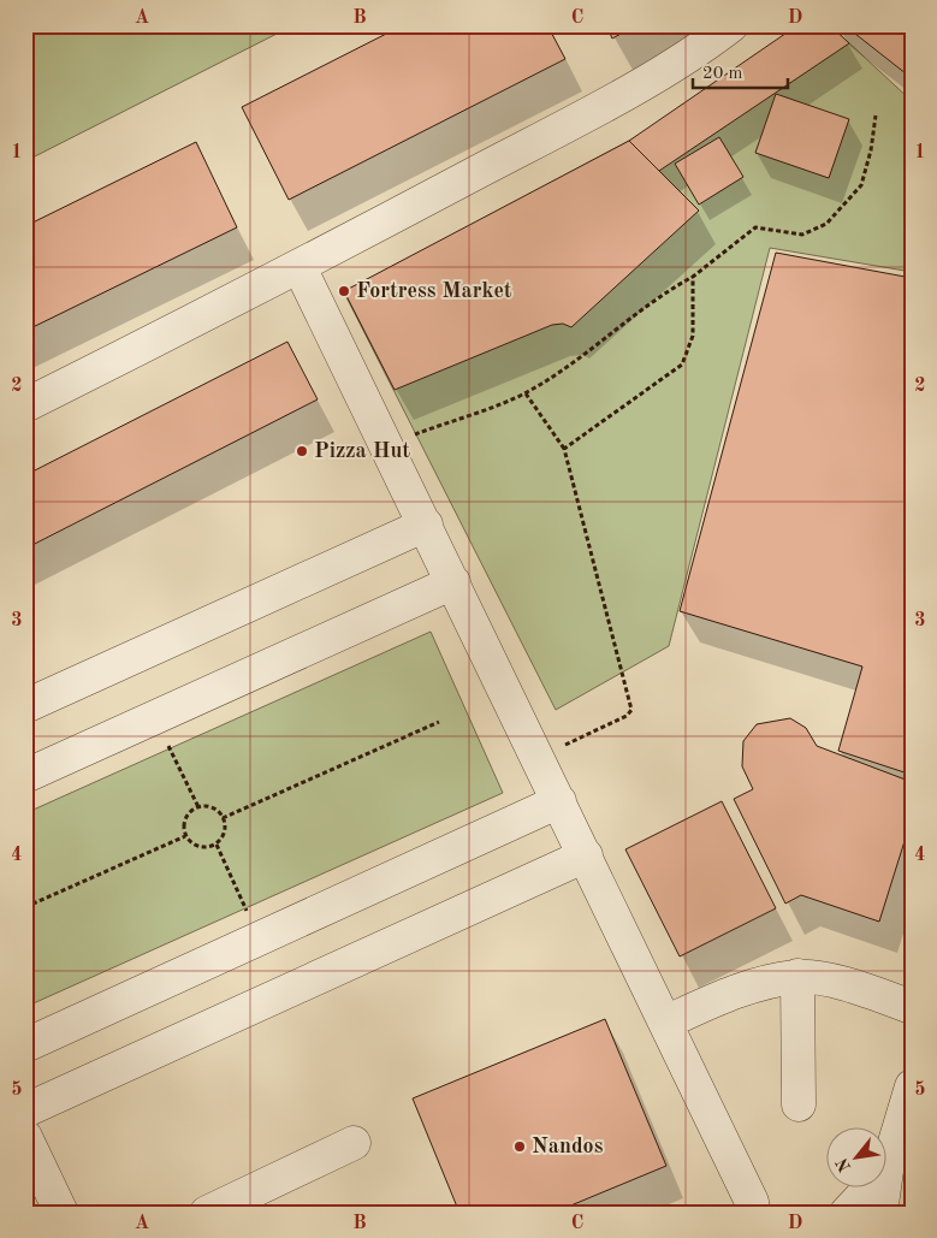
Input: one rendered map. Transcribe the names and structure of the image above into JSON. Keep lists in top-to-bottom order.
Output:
{
  "places": ["Fortress Market", "Pizza Hut", "Nandos"],
  "scale_bar": "20 m",
  "north": "bottom left",
  "grid": {
    "columns": [
      "A",
      "B",
      "C",
      "D"
    ],
    "rows": [
      "1",
      "2",
      "3",
      "4",
      "5"
    ]
  }
}
